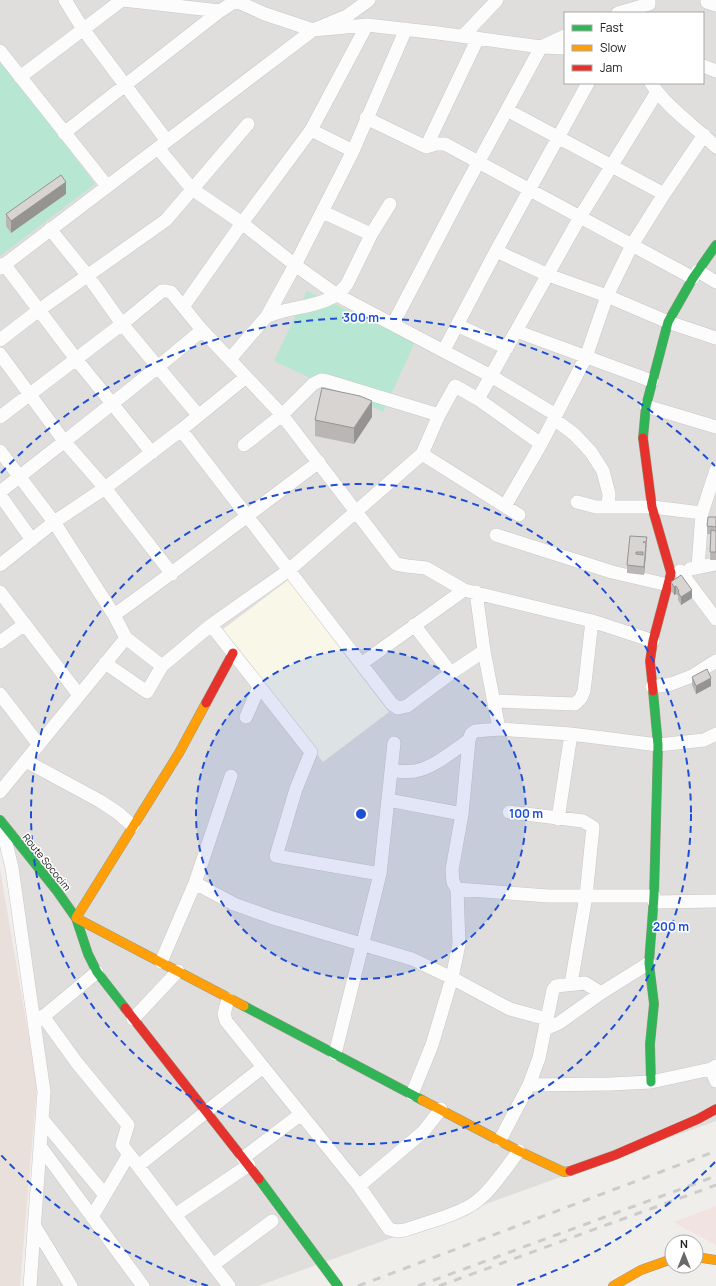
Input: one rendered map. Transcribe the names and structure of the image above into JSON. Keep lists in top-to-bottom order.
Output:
{
  "streets": {
    "street": ["Route Sococim"]
  },
  "legend": ["Fast", "Slow", "Jam"],
  "north": "top",
  "rings": ["300 m", "100 m", "200 m"]
}
